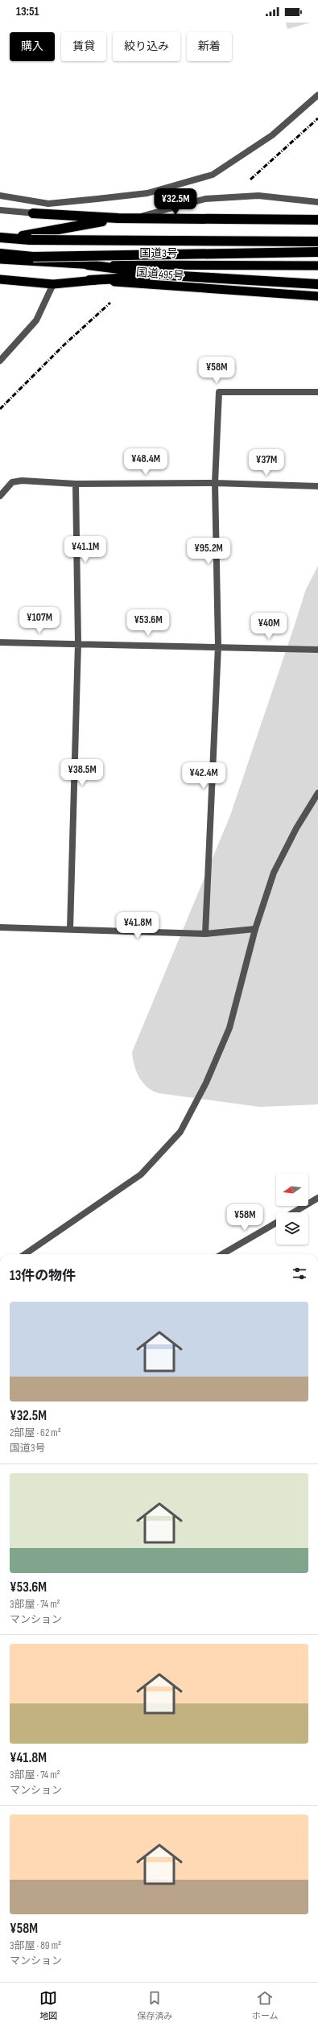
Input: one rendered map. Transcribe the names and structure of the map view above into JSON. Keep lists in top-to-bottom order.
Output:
{
  "streets": {
    "highway": ["国道3号", "国道495号"]
  },
  "north": "left",
  "page": {
    "status": "13:51",
    "chip": [
      "購入",
      "賃貸",
      "絞り込み",
      "新着"
    ],
    "price": [
      "¥32.5M",
      "¥58M",
      "¥48.4M",
      "¥37M",
      "¥41.1M",
      "¥95.2M",
      "¥107M",
      "¥53.6M",
      "¥40M",
      "¥38.5M",
      "¥42.4M",
      "¥41.8M",
      "¥58M"
    ],
    "heading": "13件の物件",
    "list": [
      {
        "name": "¥32.5M",
        "note": "2部屋 · 62 m² · 国道3号"
      },
      {
        "name": "¥53.6M",
        "note": "3部屋 · 74 m² · マンション"
      },
      {
        "name": "¥41.8M",
        "note": "3部屋 · 74 m² · マンション"
      },
      {
        "name": "¥58M",
        "note": "3部屋 · 89 m² · マンション"
      }
    ],
    "tabs": ["地図", "保存済み", "ホーム"]
  }
}
